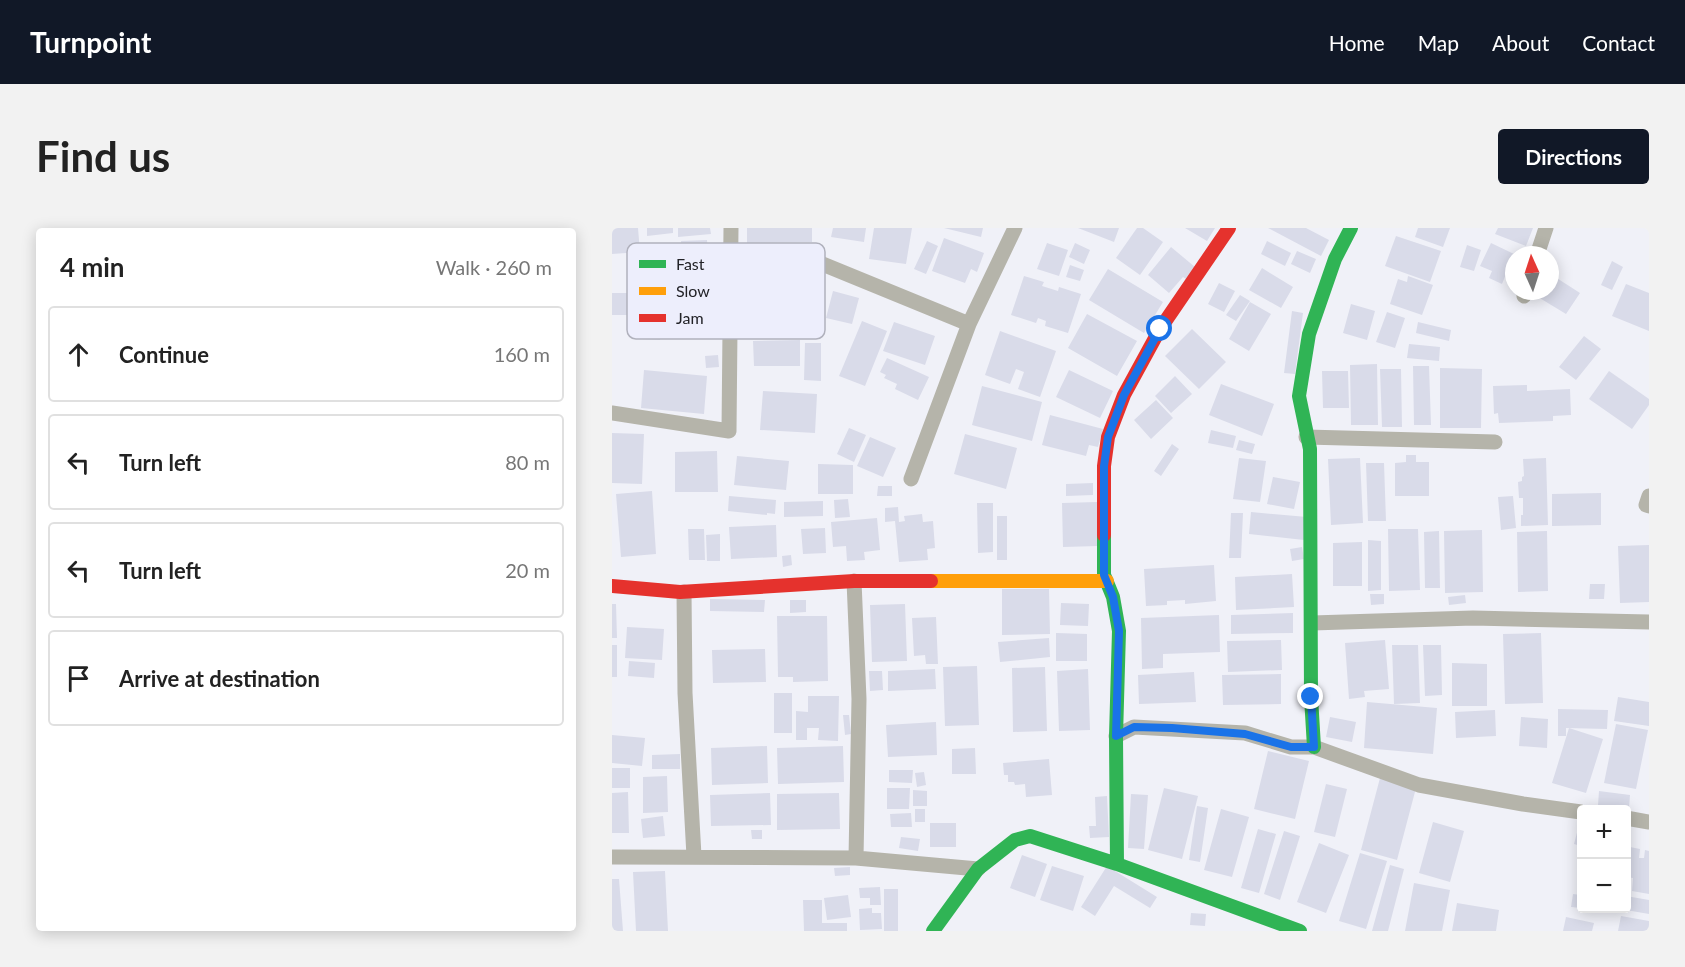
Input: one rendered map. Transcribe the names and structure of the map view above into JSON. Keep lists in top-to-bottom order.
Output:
{
  "legend": ["Fast", "Slow", "Jam"],
  "north": "top",
  "page": {
    "header": "Turnpoint",
    "nav": [
      "Home",
      "Map",
      "About",
      "Contact"
    ],
    "buttons": "Directions",
    "title": "Find us",
    "heading": ["4 min", "Walk · 260 m"],
    "list": [
      ["Continue", "160 m"],
      ["Turn left", "80 m"],
      ["Turn left", "20 m"],
      "Arrive at destination"
    ],
    "map_buttons": ["+", "−"]
  }
}
